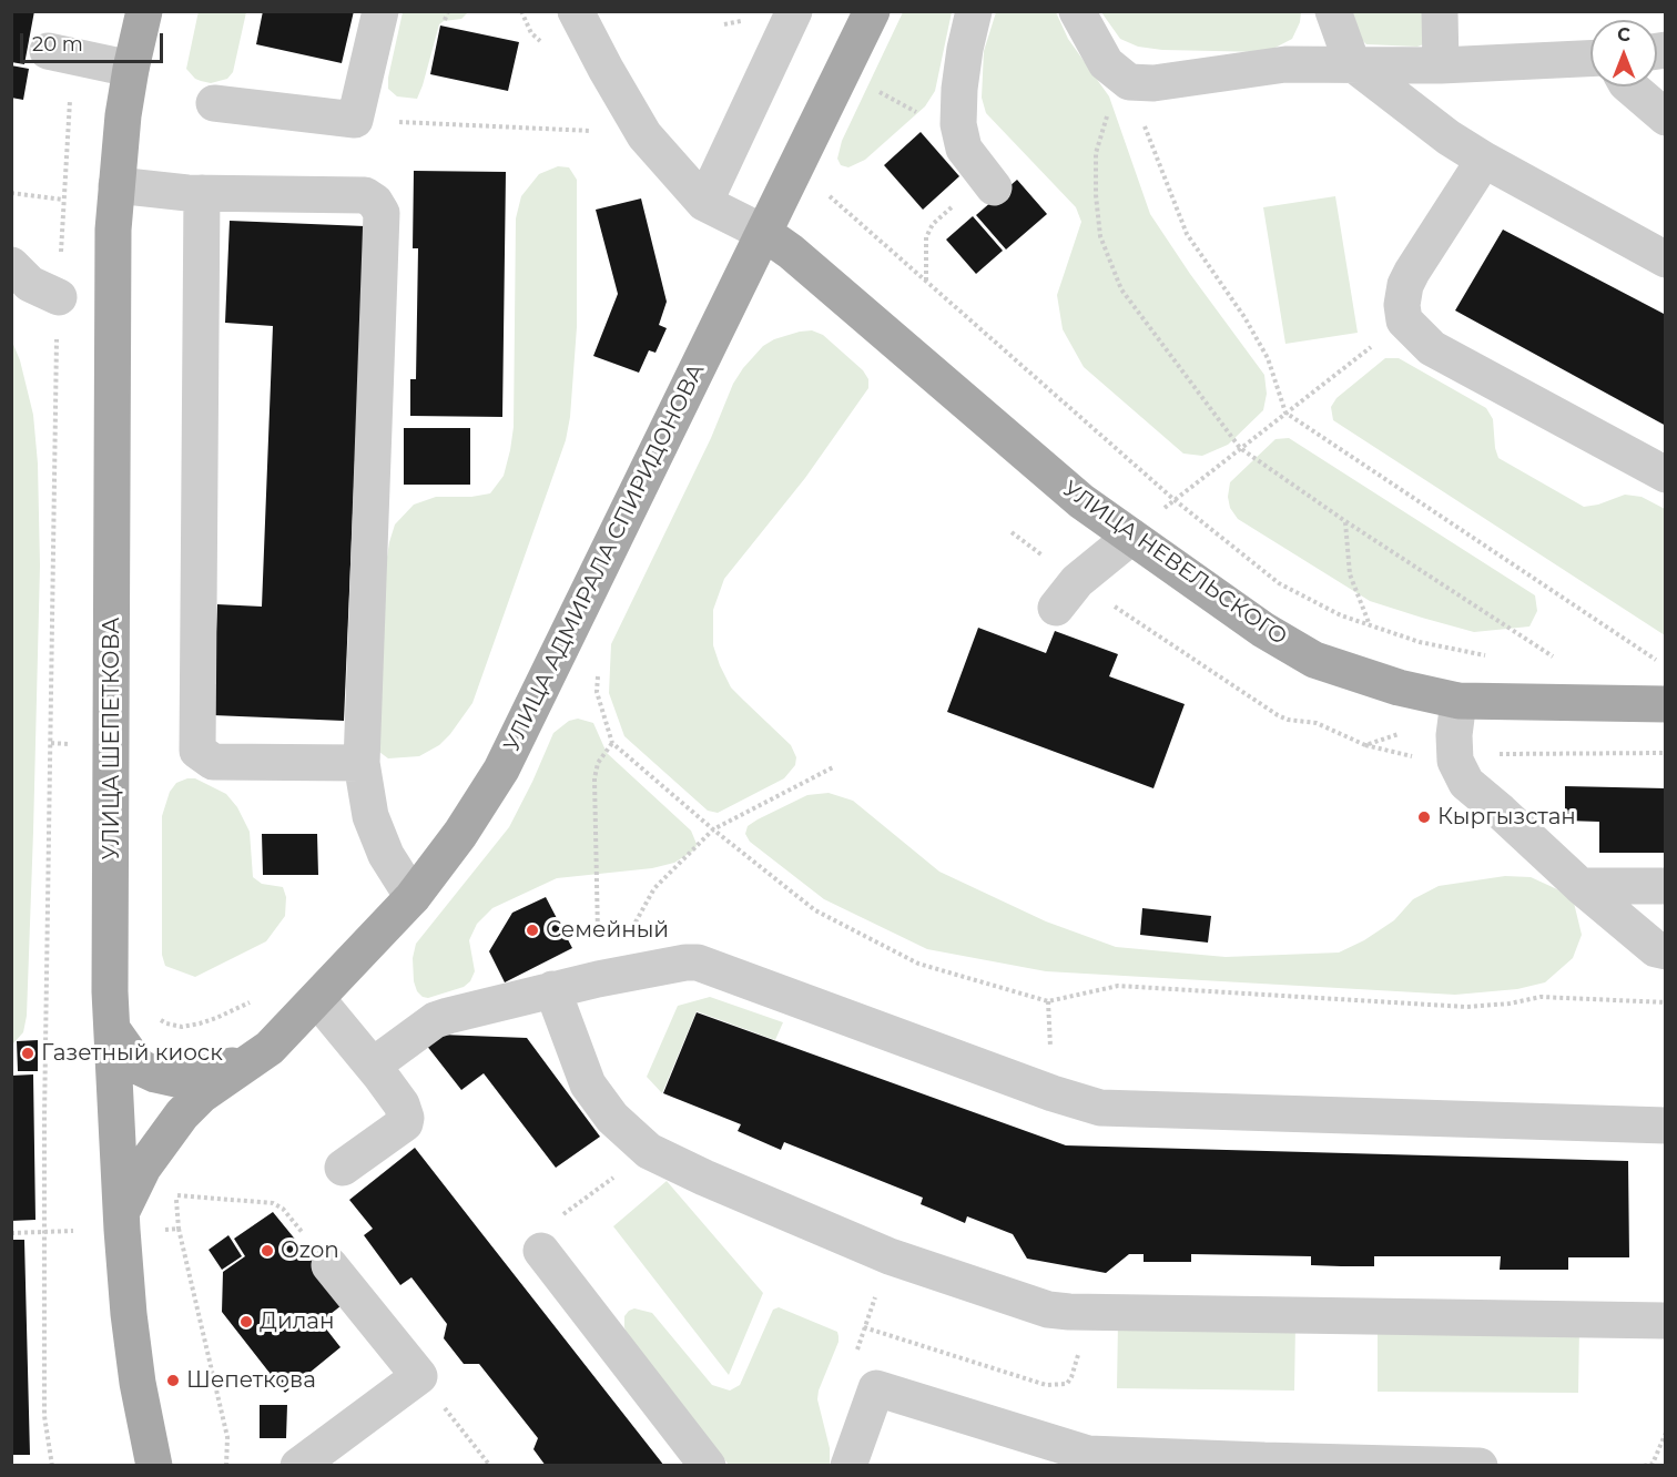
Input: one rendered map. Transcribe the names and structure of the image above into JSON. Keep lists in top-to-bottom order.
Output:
{
  "streets": {
    "main road": ["УЛИЦА АДМИРАЛА СПИРИДОНОВА", "УЛИЦА НЕВЕЛЬСКОГО", "УЛИЦА ШЕПЕТКОВА"]
  },
  "crossings": [
    ["УЛИЦА АДМИРАЛА СПИРИДОНОВА", "УЛИЦА НЕВЕЛЬСКОГО"],
    ["УЛИЦА АДМИРАЛА СПИРИДОНОВА", "УЛИЦА ШЕПЕТКОВА"]
  ],
  "places": [
    "Кыргызстан",
    "Семейный",
    "Газетный киоск",
    "Ozon",
    "Дилан",
    "Шепеткова"
  ],
  "scale_bar": "20 m",
  "north": "top"
}
